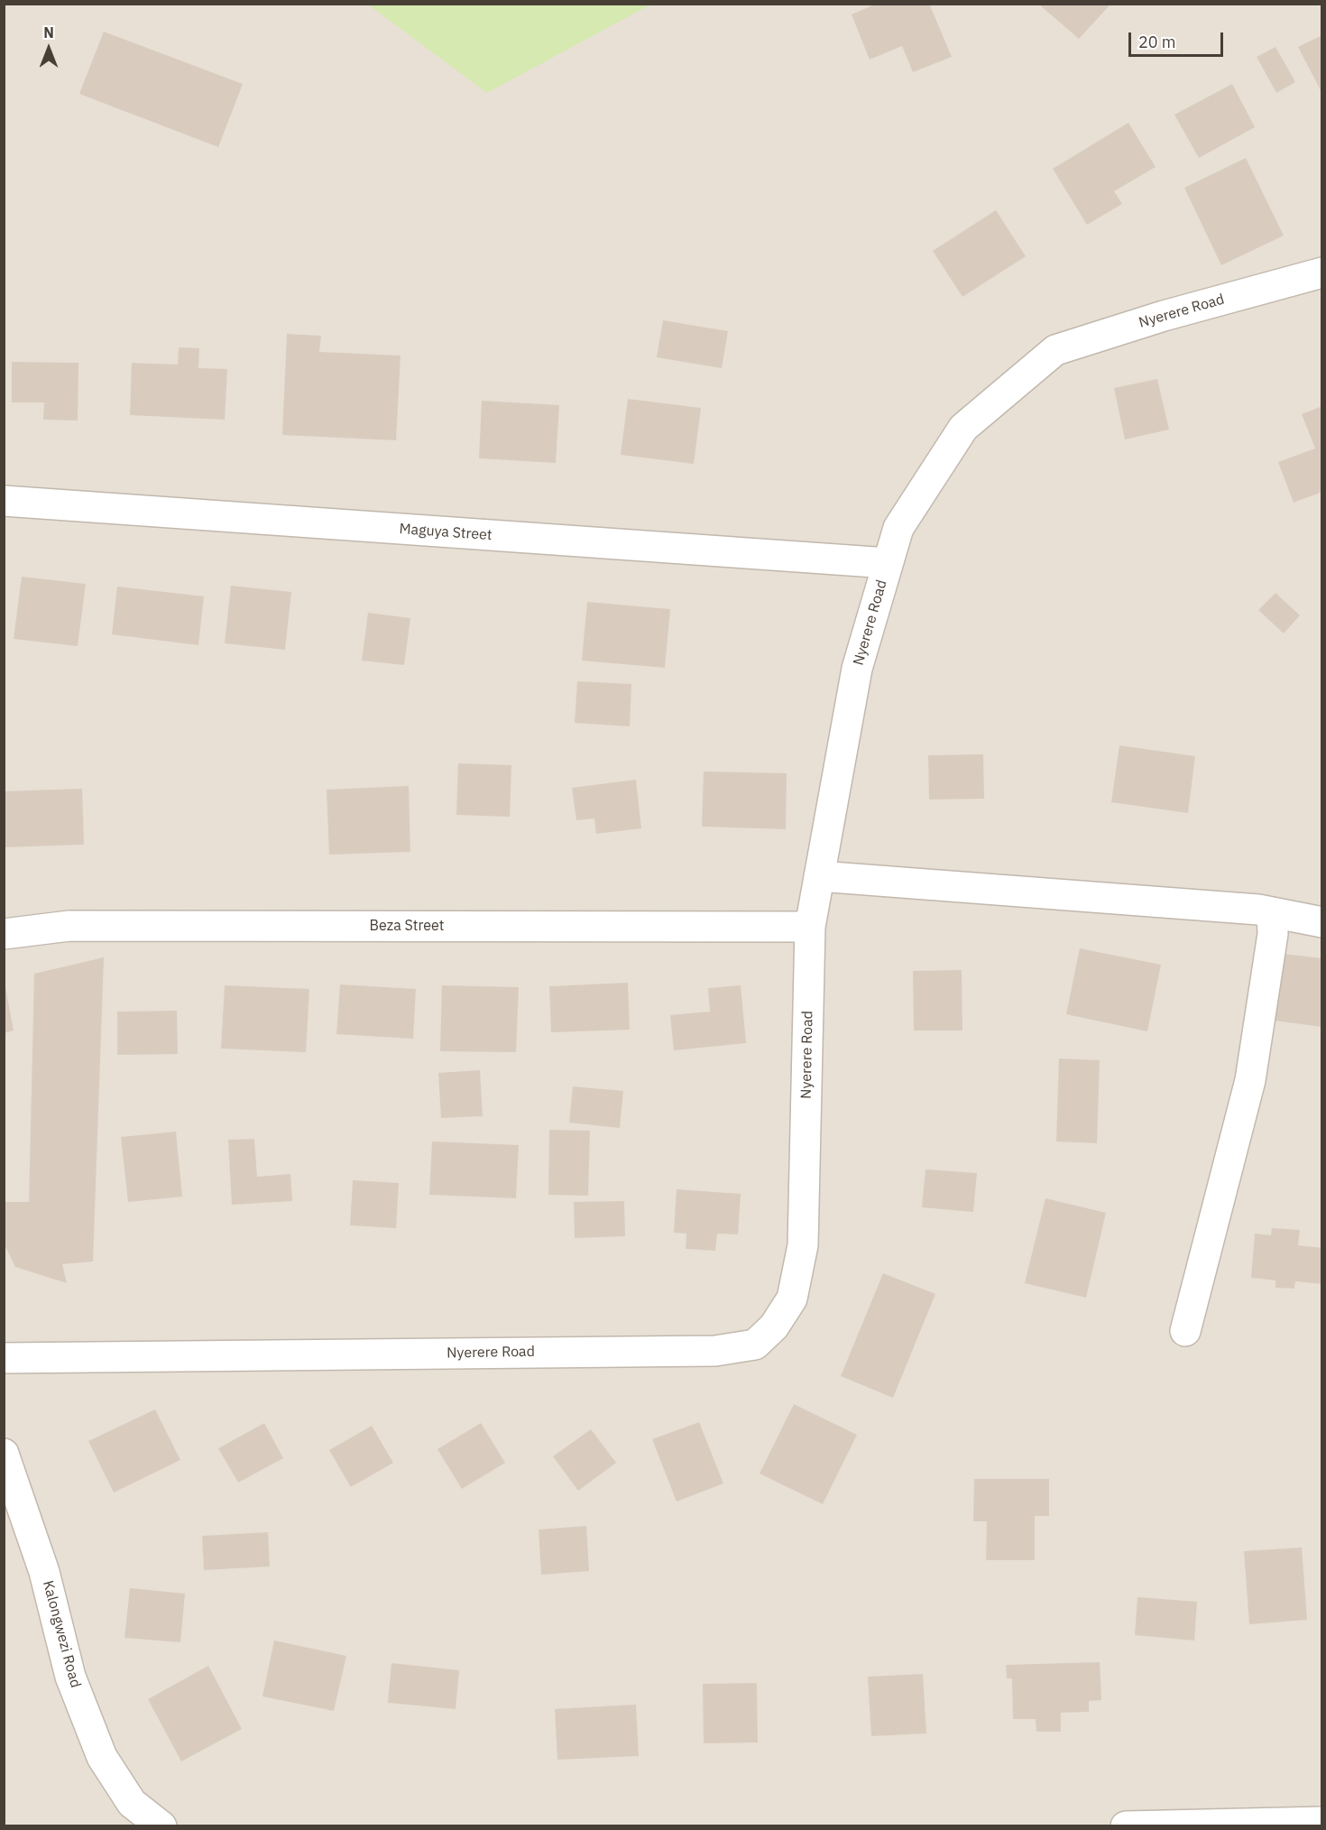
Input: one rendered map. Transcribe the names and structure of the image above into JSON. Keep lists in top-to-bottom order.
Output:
{
  "streets": {
    "street": [
      "Nyerere Road",
      "Maguya Street",
      "Beza Street",
      "Kalongwezi Road"
    ]
  },
  "crossings": [
    ["Nyerere Road", "Maguya Street"],
    ["Nyerere Road", "Beza Street"]
  ],
  "scale_bar": "20 m",
  "north": "top"
}
